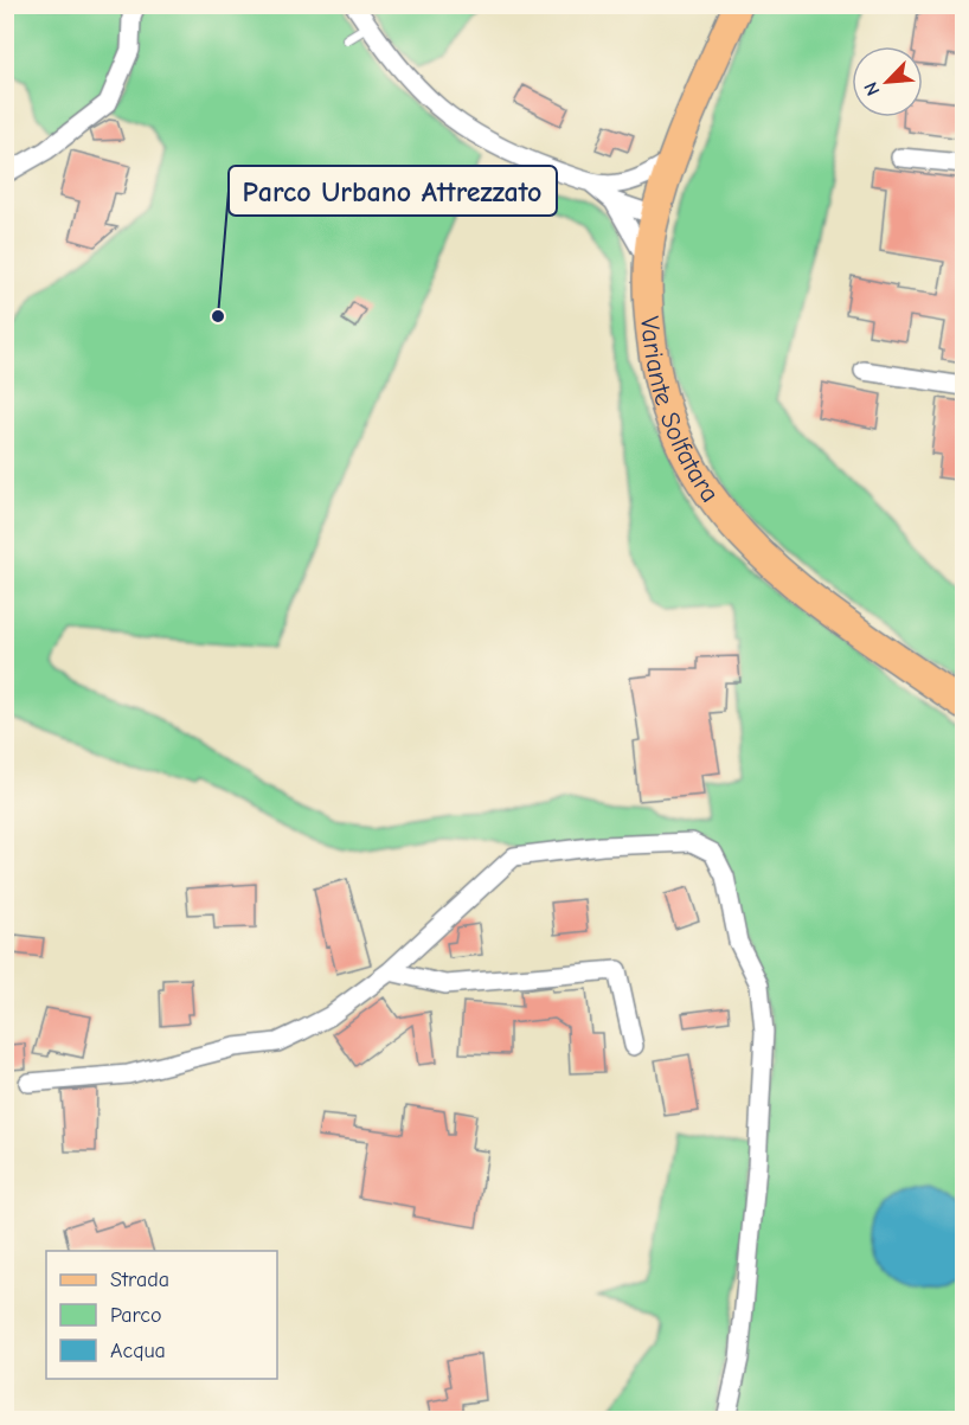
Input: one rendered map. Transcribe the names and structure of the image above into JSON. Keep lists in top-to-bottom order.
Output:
{
  "streets": {
    "main road": ["Variante Solfatara"]
  },
  "places": ["Parco Urbano Attrezzato"],
  "legend": ["Strada", "Parco", "Acqua"],
  "north": "bottom left"
}
